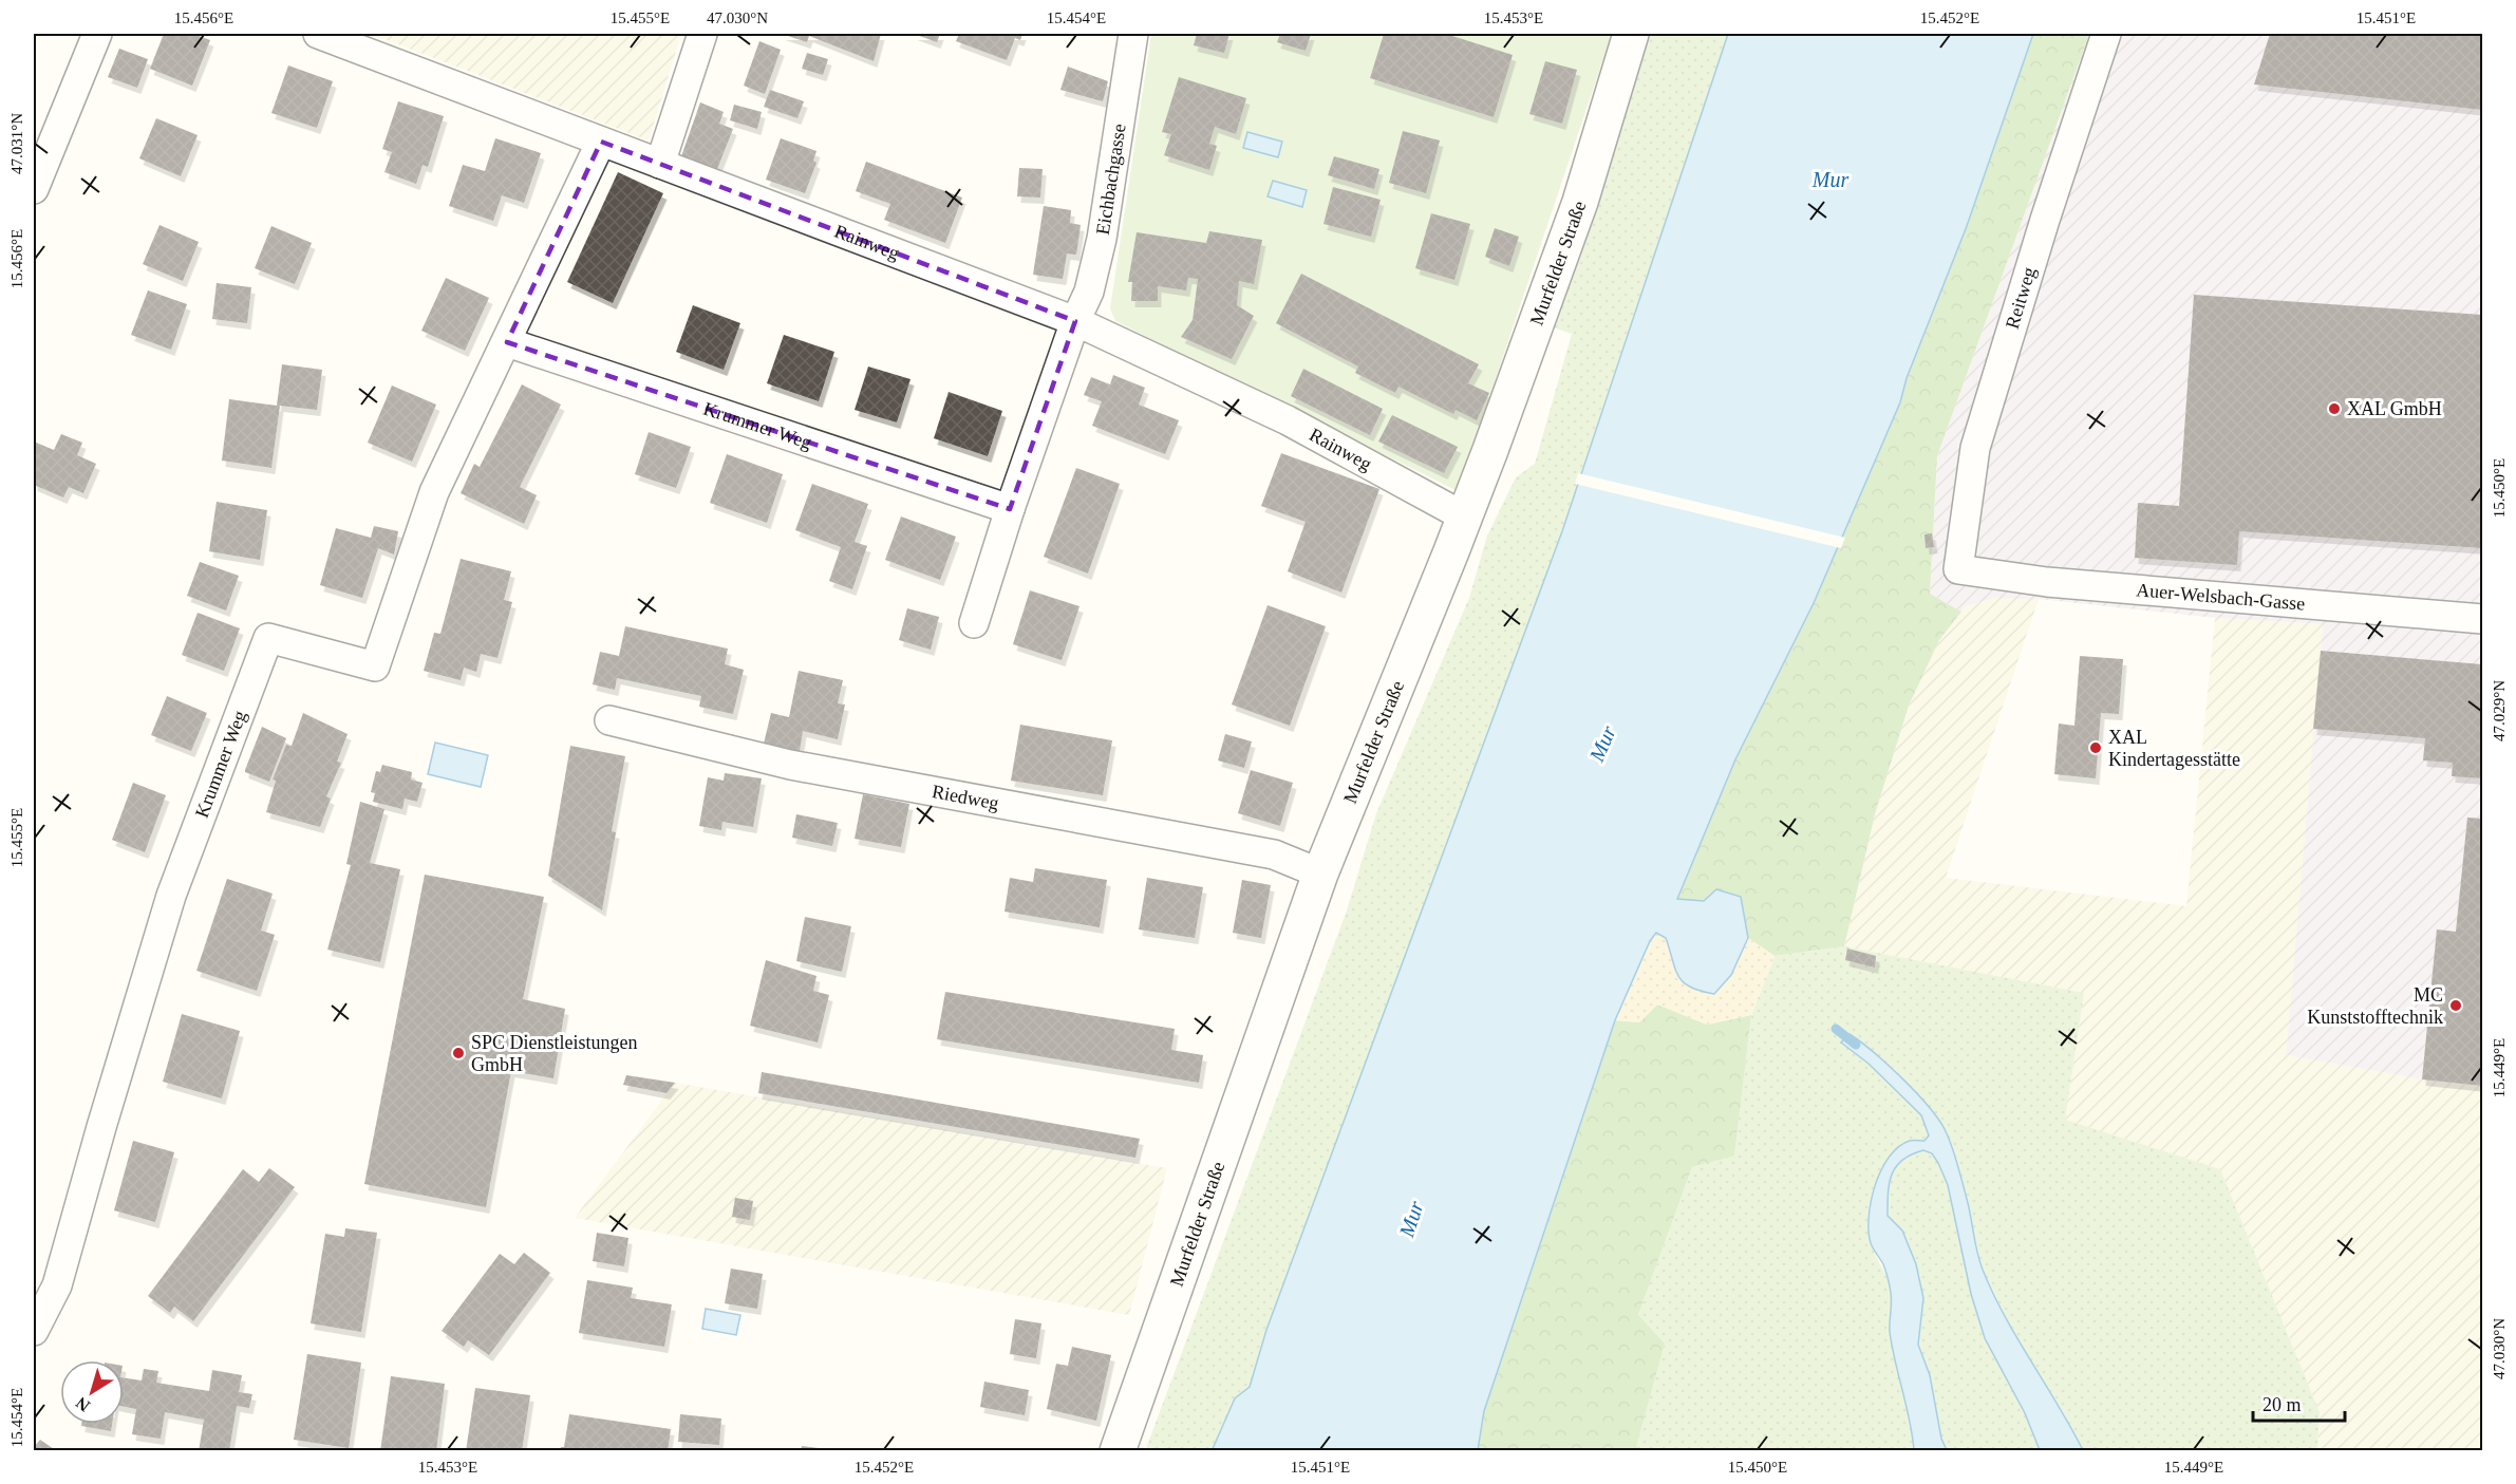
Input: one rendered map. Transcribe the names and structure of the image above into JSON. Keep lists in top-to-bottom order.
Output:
{
  "streets": {
    "street": [
      "Eichbachgasse",
      "Rainweg",
      "Murfelder Straße",
      "Reitweg",
      "Krummer Weg",
      "Auer-Welsbach-Gasse",
      "Riedweg"
    ]
  },
  "crossings": [
    ["Eichbachgasse", "Rainweg"],
    ["Rainweg", "Murfelder Straße"],
    ["Rainweg", "Krummer Weg"],
    ["Murfelder Straße", "Riedweg"],
    ["Reitweg", "Auer-Welsbach-Gasse"]
  ],
  "water": ["Mur"],
  "places": [
    "XAL GmbH",
    "XAL Kindertagesstätte",
    "MC Kunststofftechnik",
    "SPC Dienstleistungen GmbH"
  ],
  "scale_bar": "20 m",
  "north": "bottom left",
  "coordinates": [
    "15.456°E",
    "15.455°E",
    "47.030°N",
    "15.454°E",
    "15.453°E",
    "15.452°E",
    "15.451°E",
    "47.031°N",
    "15.450°E",
    "47.029°N",
    "15.449°E"
  ]
}
